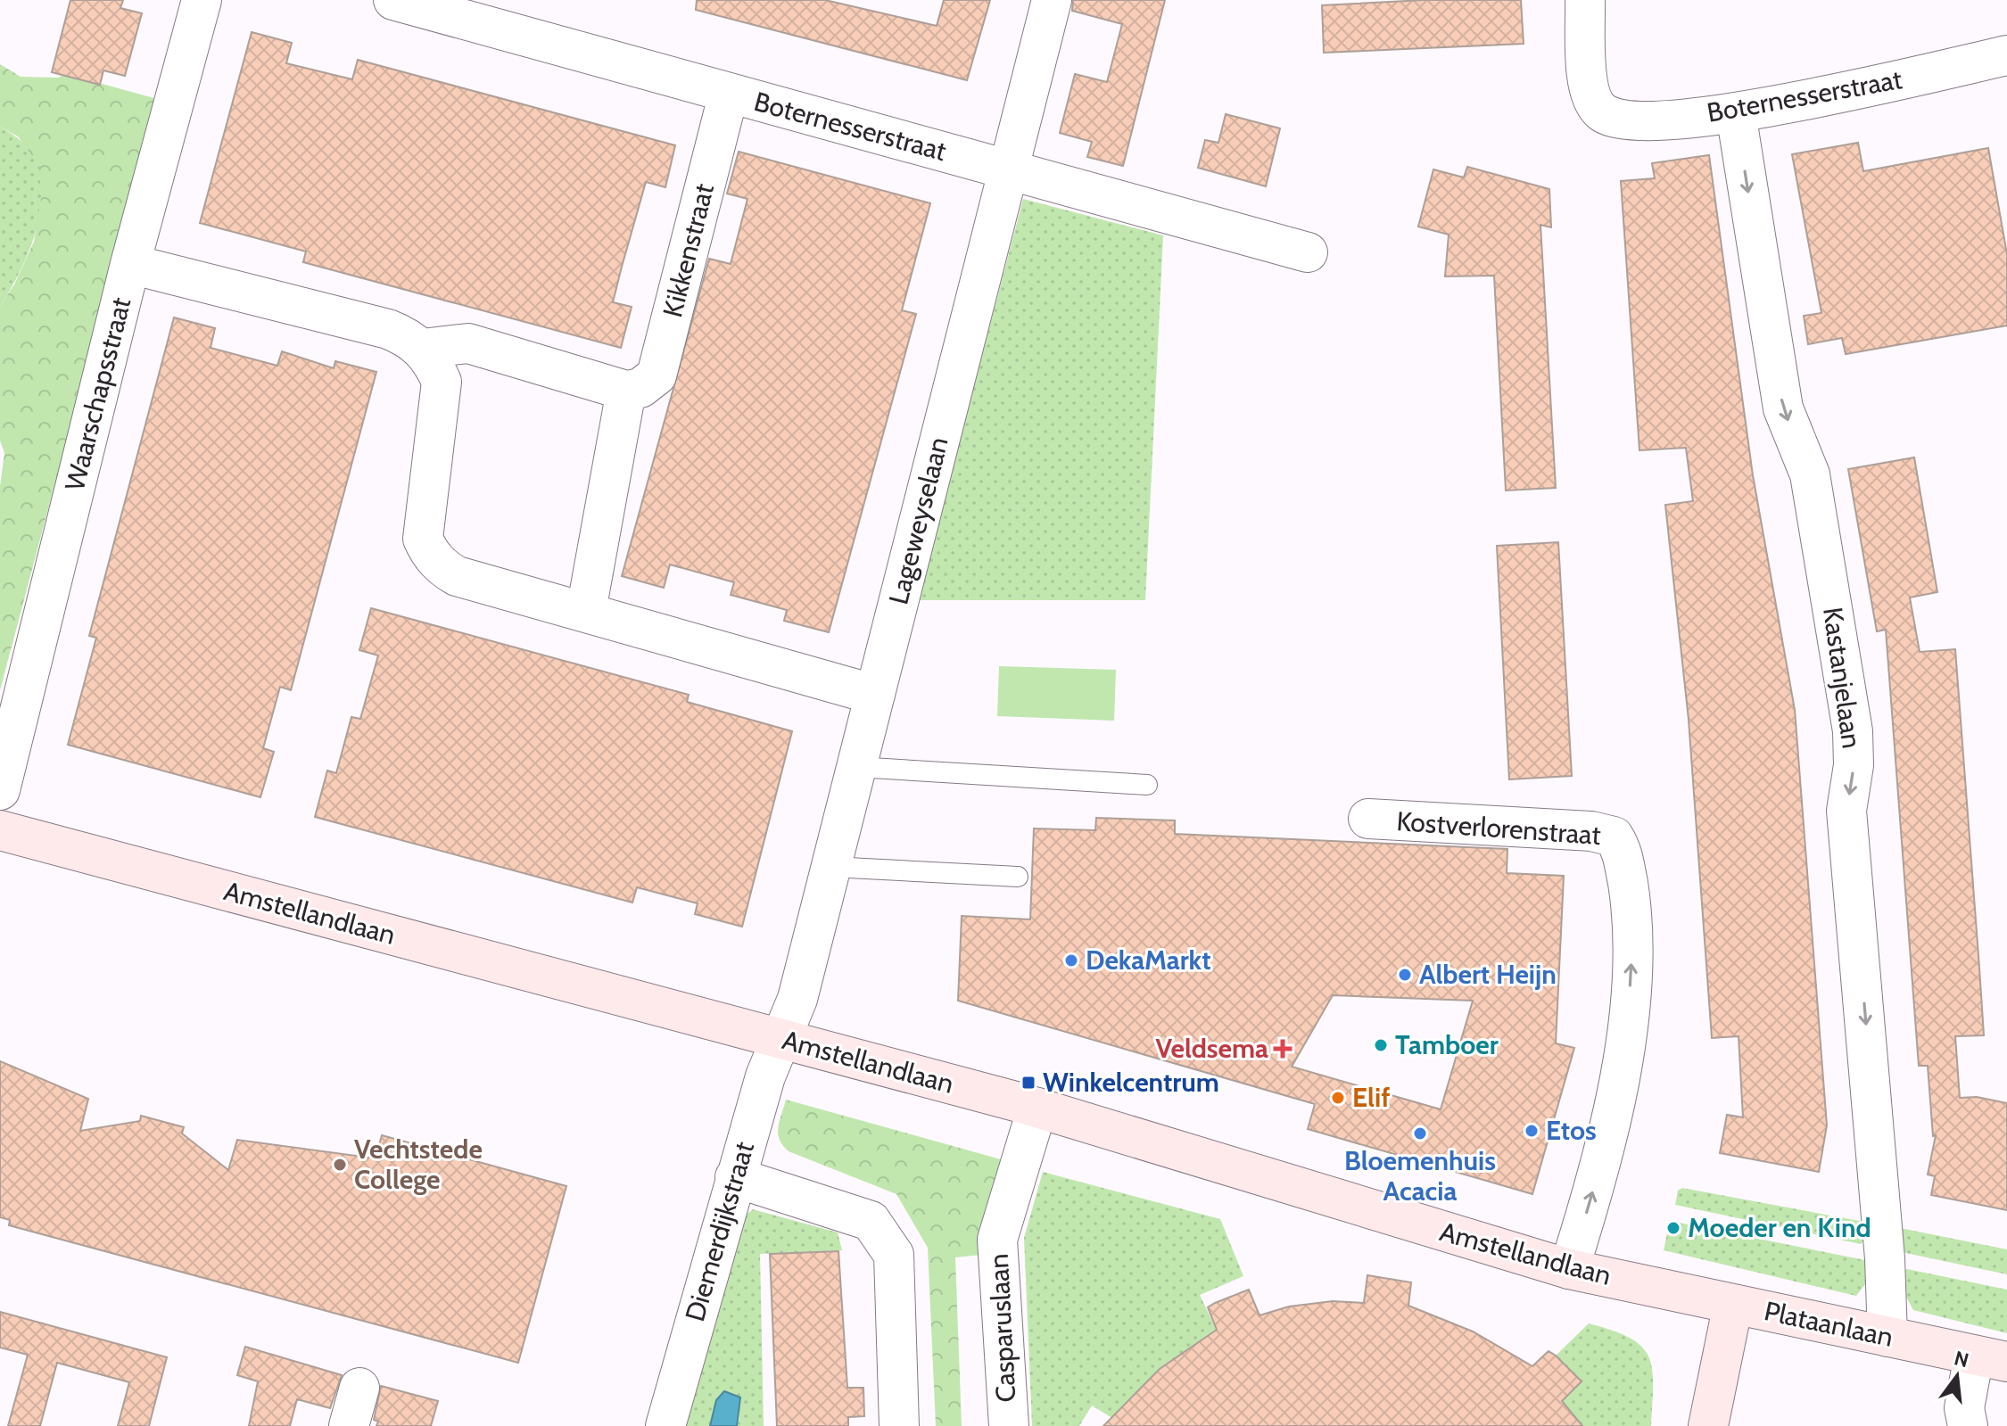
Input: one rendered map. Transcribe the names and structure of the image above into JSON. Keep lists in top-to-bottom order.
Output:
{
  "streets": {
    "main road": ["Amstellandlaan", "Plataanlaan"],
    "street": [
      "Boternesserstraat",
      "Kikkenstraat",
      "Waarschapsstraat",
      "Lageweyselaan",
      "Kastanjelaan",
      "Kostverlorenstraat",
      "Diemerdijkstraat",
      "Casparuslaan"
    ]
  },
  "crossings": [
    ["Boternesserstraat", "Kikkenstraat"],
    ["Boternesserstraat", "Lageweyselaan"],
    ["Boternesserstraat", "Kastanjelaan"],
    ["Lageweyselaan", "Amstellandlaan"],
    ["Lageweyselaan", "Diemerdijkstraat"],
    ["Kastanjelaan", "Plataanlaan"],
    ["Kostverlorenstraat", "Amstellandlaan"],
    ["Amstellandlaan", "Diemerdijkstraat"],
    ["Amstellandlaan", "Plataanlaan"],
    ["Amstellandlaan", "Casparuslaan"]
  ],
  "one_way": ["Kastanjelaan"],
  "places": {
    "other": [
      "DekaMarkt",
      "Albert Heijn",
      "Tamboer",
      "Elif",
      "Etos",
      "Bloemenhuis Acacia",
      "Vechtstede College",
      "Moeder en Kind"
    ],
    "health": ["Veldsema"],
    "transit": ["Winkelcentrum"]
  },
  "north": "top"
}
